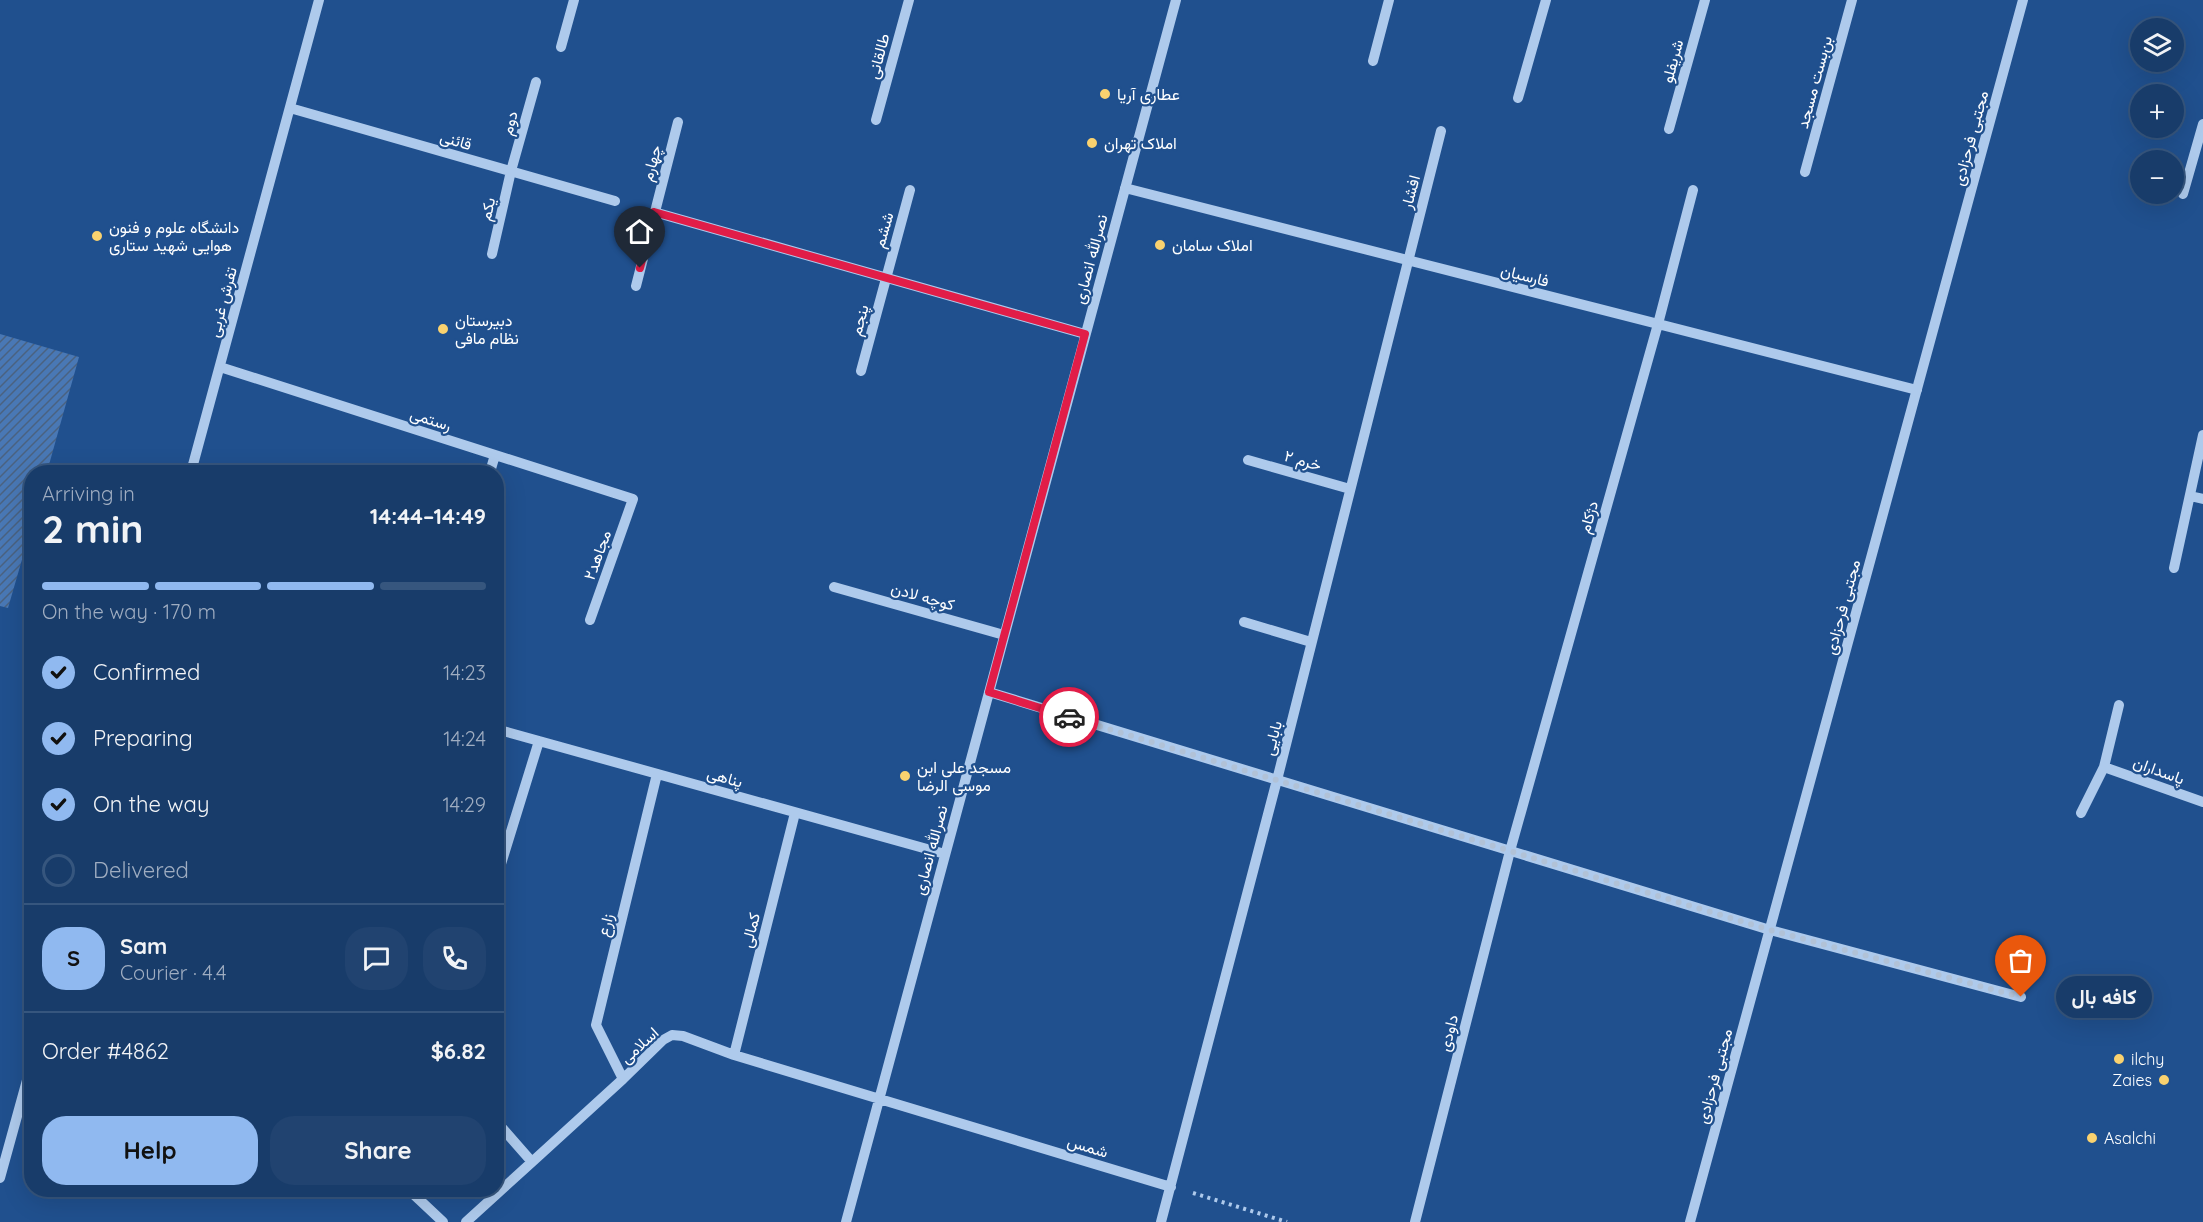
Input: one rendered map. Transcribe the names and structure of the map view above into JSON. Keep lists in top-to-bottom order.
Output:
{
  "streets": {
    "street": [
      "طالقانی",
      "شریفلو",
      "بن‌بست مسجد",
      "دوم",
      "مجتبی فرحزادی",
      "قائنی",
      "چهارم",
      "افشار",
      "یکم",
      "ششم",
      "نصرالله انصاری",
      "فارسیان",
      "تفرش غربی",
      "پنجم",
      "رستمی",
      "خرم ۲",
      "دژکام",
      "مجاهد۲",
      "کوچه لادن",
      "بابایی",
      "پاسداران",
      "پناهی",
      "زارع",
      "کمالی",
      "داودی",
      "اسلامی",
      "شمس"
    ]
  },
  "crossings": [
    ["دوم", "قائنی"],
    ["دوم", "یکم"],
    ["مجتبی فرحزادی", "فارسیان"],
    ["قائنی", "یکم"],
    ["قائنی", "تفرش غربی"],
    ["افشار", "فارسیان"],
    ["افشار", "بابایی"],
    ["ششم", "پنجم"],
    ["نصرالله انصاری", "فارسیان"],
    ["نصرالله انصاری", "کوچه لادن"],
    ["نصرالله انصاری", "پناهی"],
    ["نصرالله انصاری", "اسلامی"],
    ["نصرالله انصاری", "شمس"],
    ["فارسیان", "دژکام"],
    ["فارسیان", "بابایی"],
    ["تفرش غربی", "رستمی"],
    ["رستمی", "مجاهد۲"],
    ["خرم ۲", "بابایی"],
    ["دژکام", "داودی"],
    ["بابایی", "شمس"],
    ["پناهی", "زارع"],
    ["پناهی", "کمالی"],
    ["زارع", "اسلامی"],
    ["کمالی", "اسلامی"],
    ["اسلامی", "شمس"]
  ],
  "places": [
    "عطاری آریا",
    "املاک تهران",
    "دانشگاه علوم و فنون هوایی شهید ستاری",
    "املاک سامان",
    "دبیرستان نظام مافی",
    "مسجد علی ابن موسی الرضا",
    "کافه بال",
    "ilchy",
    "Zaies",
    "Asalchi"
  ],
  "page": {
    "map_buttons": ["+", "−"],
    "heading": ["2 min", "Arriving in", "14:44–14:49"],
    "panel": [
      "Sam",
      "Courier · 4.4",
      "Order #4862",
      "$6.82"
    ],
    "bar": "On the way · 170 m",
    "list": [
      ["Confirmed", "14:23"],
      ["Preparing", "14:24"],
      ["On the way", "14:29"],
      "Delivered"
    ],
    "round": "S",
    "bubble": "کافه بال",
    "buttons": ["Help", "Share"]
  }
}
